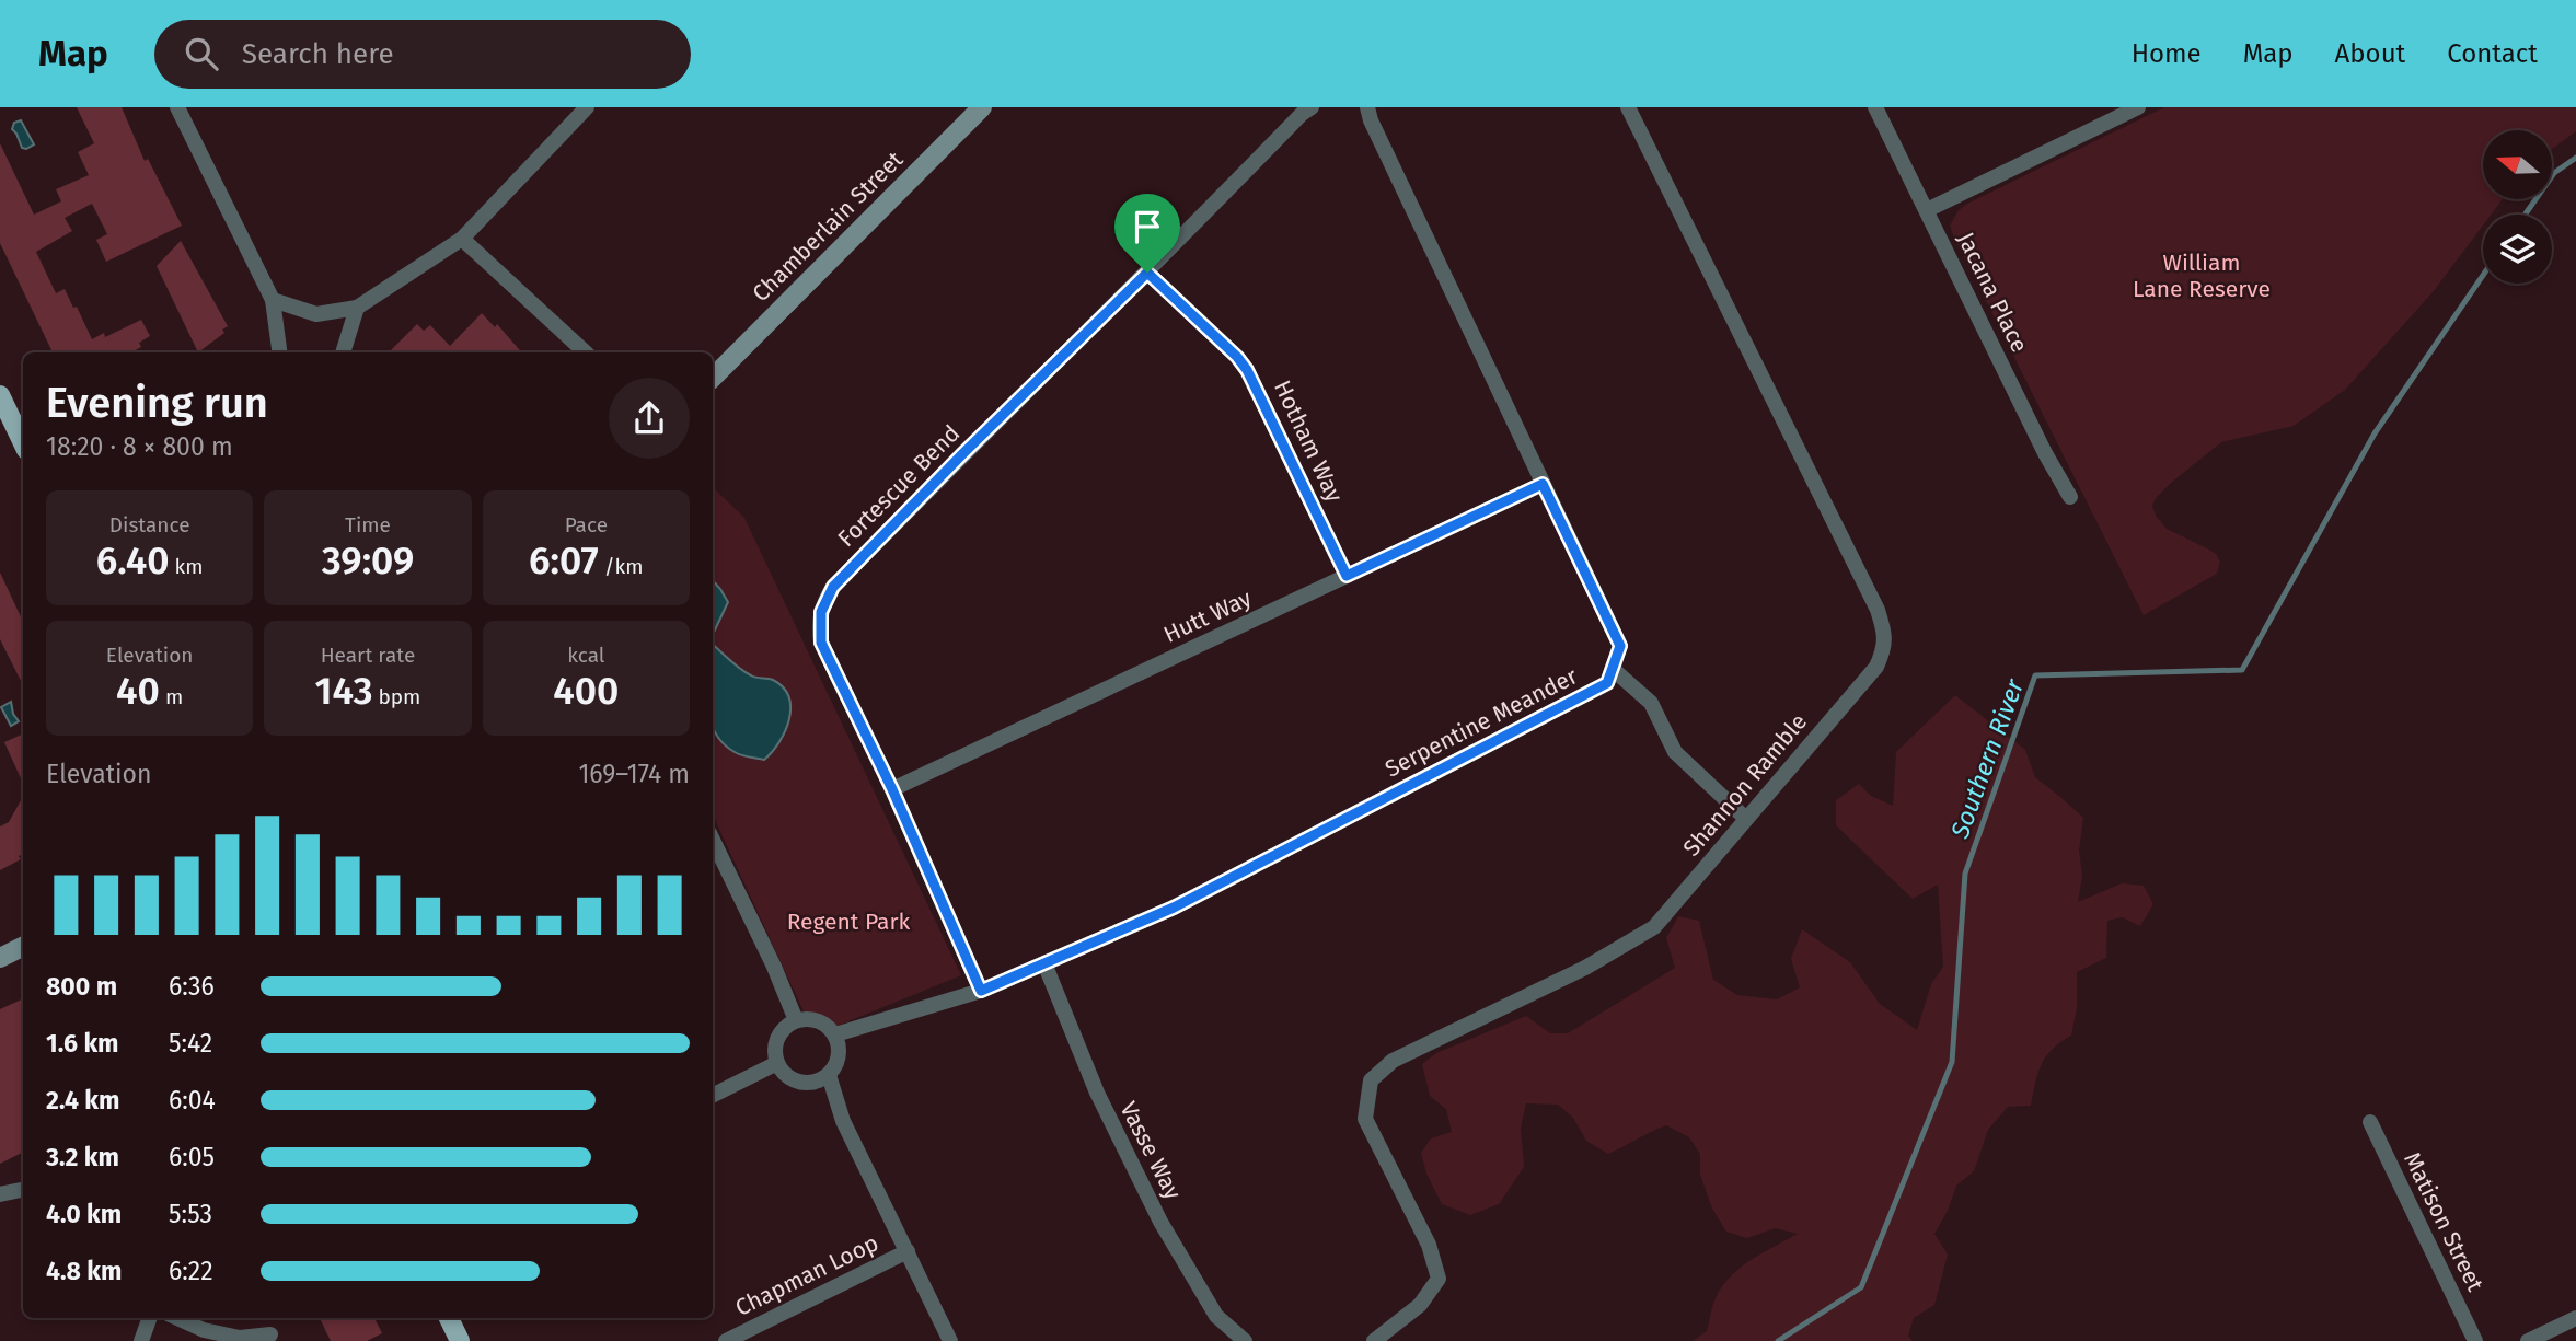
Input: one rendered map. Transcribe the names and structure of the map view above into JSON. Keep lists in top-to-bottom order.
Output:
{
  "streets": {
    "main road": ["Chamberlain Street"],
    "street": [
      "Jacana Place",
      "Hotham Way",
      "Fortescue Bend",
      "Hutt Way",
      "Serpentine Meander",
      "Shannon Ramble",
      "Vasse Way",
      "Matison Street",
      "Chapman Loop"
    ]
  },
  "crossings": [
    ["Hotham Way", "Fortescue Bend"],
    ["Hotham Way", "Hutt Way"],
    ["Fortescue Bend", "Hutt Way"],
    ["Fortescue Bend", "Serpentine Meander"],
    ["Serpentine Meander", "Vasse Way"]
  ],
  "water": ["Southern River"],
  "parks": ["William Lane Reserve", "Regent Park"],
  "north": "left",
  "page": {
    "header": "Map",
    "search": "Search here",
    "nav": [
      "Home",
      "Map",
      "About",
      "Contact"
    ],
    "heading": ["Evening run", "18:20 · 8 × 800 m"],
    "stats": [
      ["Distance", "6.40 km"],
      ["Time", "39:09"],
      ["Pace", "6:07 /km"],
      ["Elevation", "40 m"],
      ["Heart rate", "143 bpm"],
      ["kcal", "400"]
    ],
    "chart": ["Elevation", "169–174 m"],
    "list": [
      {
        "name": "800 m",
        "note": "6:36"
      },
      {
        "name": "1.6 km",
        "note": "5:42"
      },
      {
        "name": "2.4 km",
        "note": "6:04"
      },
      {
        "name": "3.2 km",
        "note": "6:05"
      },
      {
        "name": "4.0 km",
        "note": "5:53"
      },
      {
        "name": "4.8 km",
        "note": "6:22"
      }
    ]
  }
}
